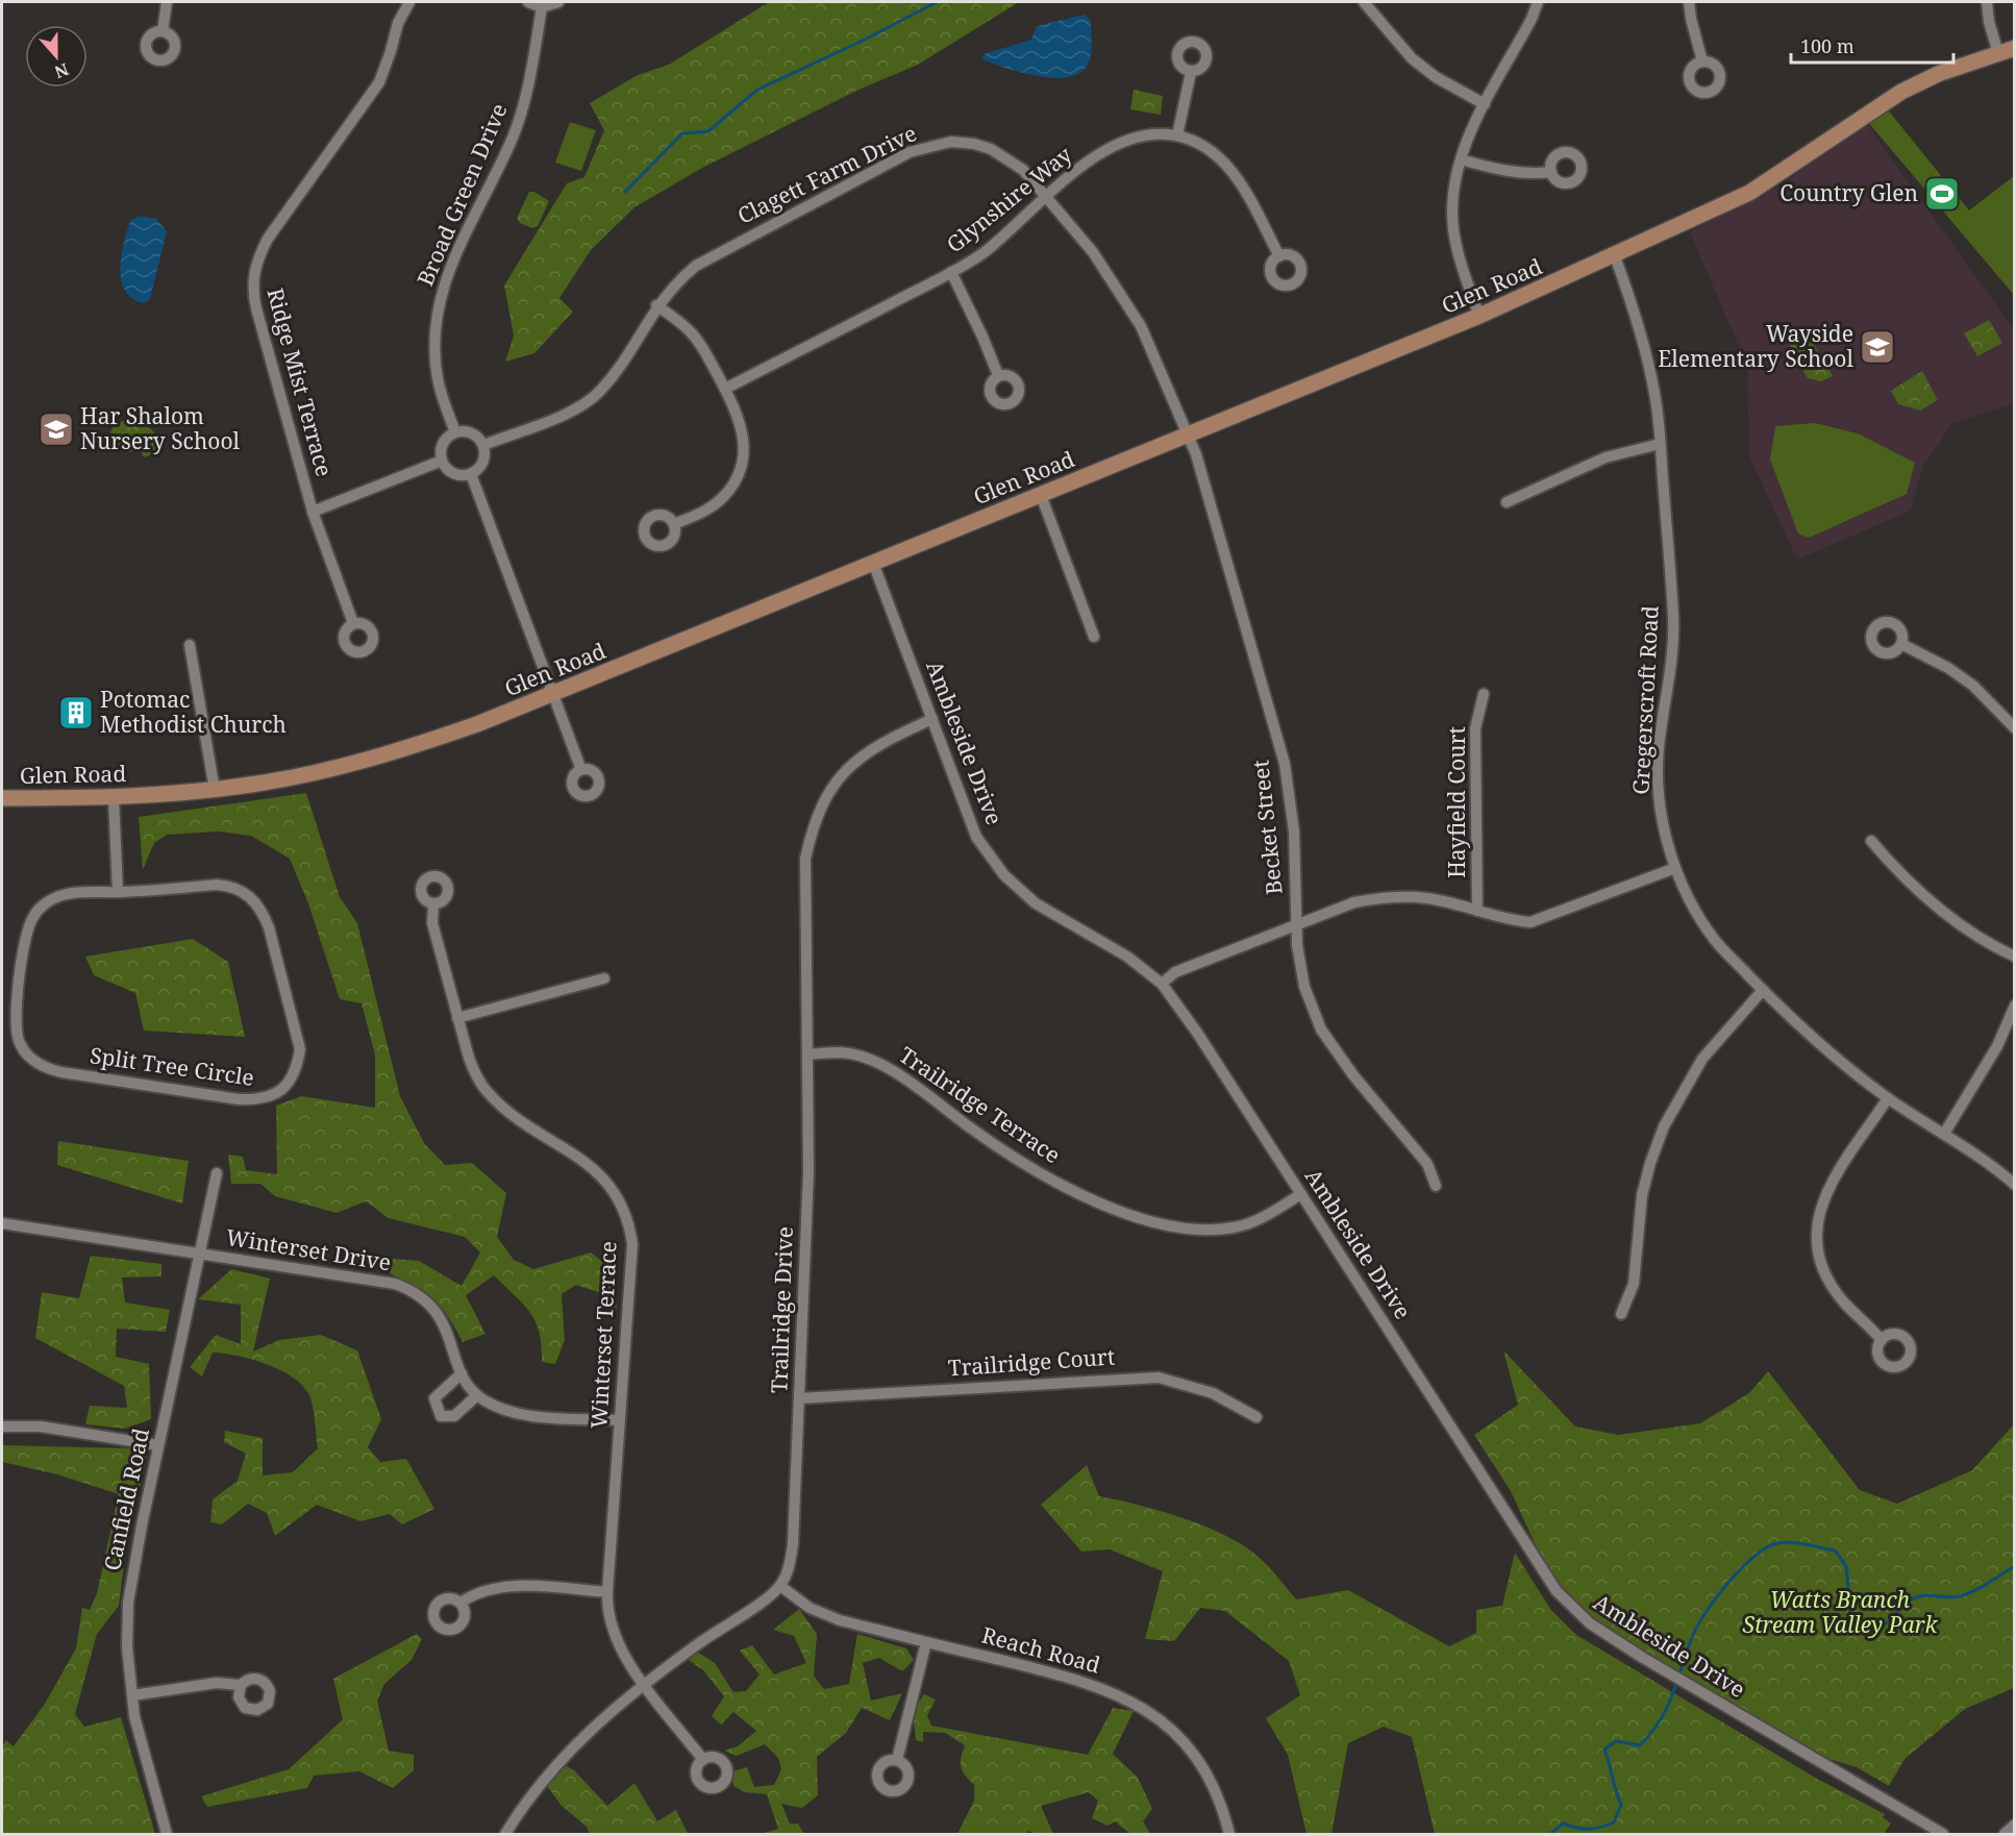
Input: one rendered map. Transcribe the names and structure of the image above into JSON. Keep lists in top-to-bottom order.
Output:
{
  "streets": {
    "main road": ["Glen Road"],
    "street": [
      "Clagett Farm Drive",
      "Broad Green Drive",
      "Glynshire Way",
      "Ridge Mist Terrace",
      "Gregerscroft Road",
      "Ambleside Drive",
      "Hayfield Court",
      "Becket Street",
      "Split Tree Circle",
      "Trailridge Terrace",
      "Winterset Drive",
      "Trailridge Drive",
      "Winterset Terrace",
      "Trailridge Court",
      "Canfield Road",
      "Reach Road"
    ]
  },
  "crossings": [
    ["Clagett Farm Drive", "Broad Green Drive"],
    ["Clagett Farm Drive", "Glynshire Way"],
    ["Clagett Farm Drive", "Glen Road"],
    ["Clagett Farm Drive", "Becket Street"],
    ["Glen Road", "Gregerscroft Road"],
    ["Glen Road", "Ambleside Drive"],
    ["Glen Road", "Becket Street"],
    ["Ambleside Drive", "Trailridge Terrace"],
    ["Ambleside Drive", "Trailridge Drive"],
    ["Trailridge Terrace", "Trailridge Drive"],
    ["Winterset Drive", "Winterset Terrace"],
    ["Winterset Drive", "Canfield Road"],
    ["Trailridge Drive", "Trailridge Court"],
    ["Trailridge Drive", "Reach Road"]
  ],
  "parks": ["Watts Branch Stream Valley Park"],
  "places": {
    "sports": ["Country Glen"],
    "school or university": ["Wayside Elementary School", "Har Shalom Nursery School"],
    "building": ["Potomac Methodist Church"]
  },
  "scale_bar": "100 m",
  "north": "bottom"
}
